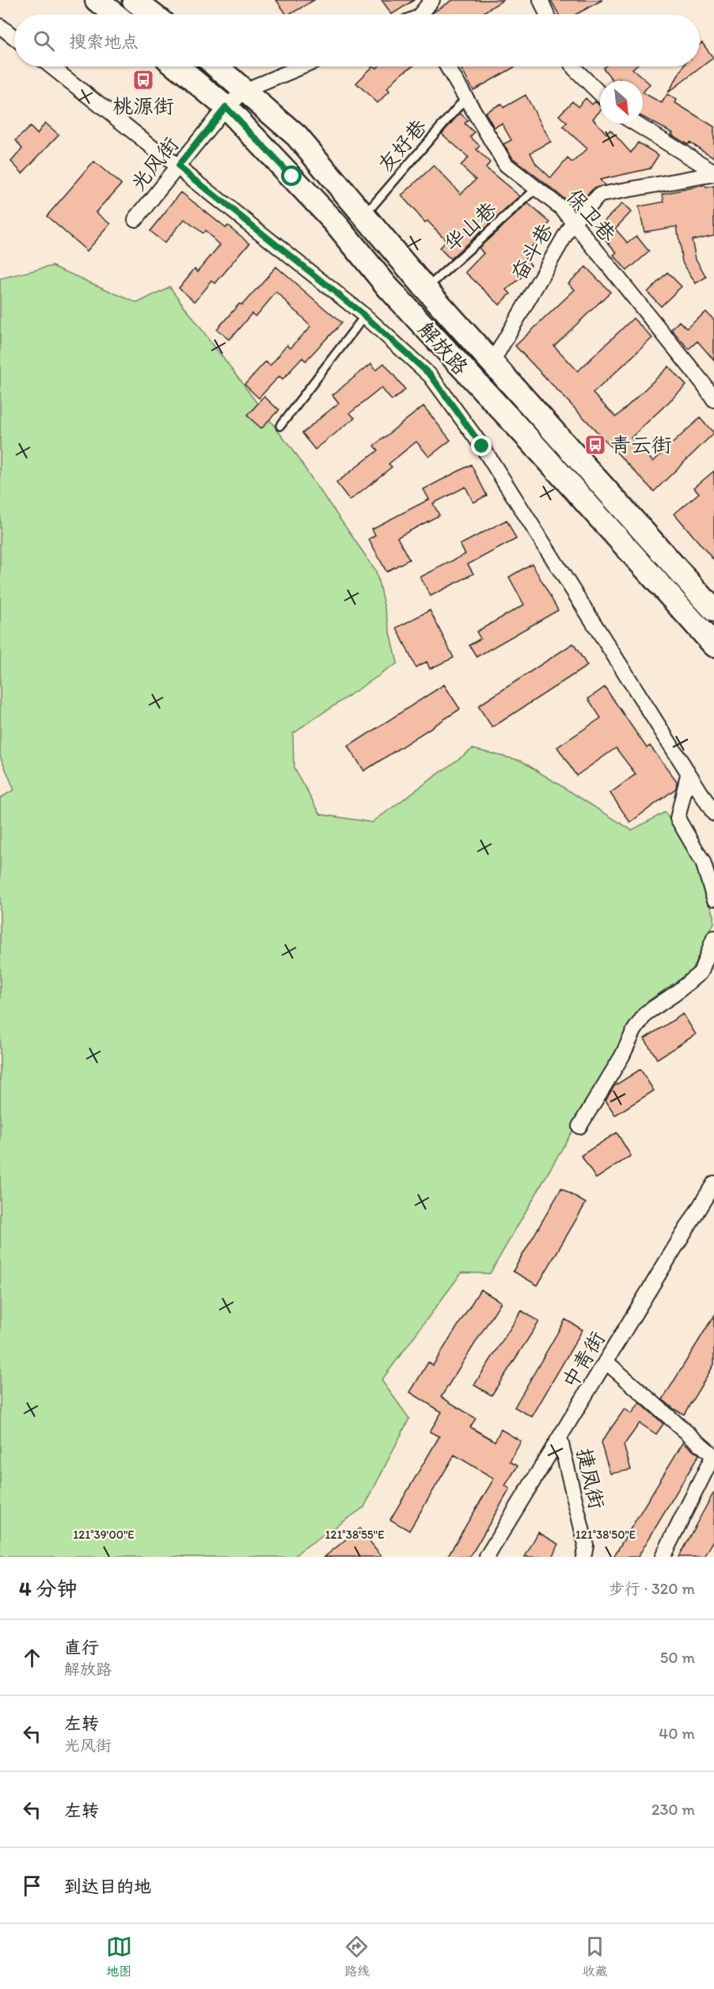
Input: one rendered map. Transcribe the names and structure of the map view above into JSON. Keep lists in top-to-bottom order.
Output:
{
  "streets": {
    "main road": ["解放路"],
    "street": [
      "光风街",
      "保卫巷",
      "奋斗巷",
      "中青街",
      "捷凤街"
    ],
    "lane": ["友好巷", "华山巷"]
  },
  "crossings": [
    ["友好巷", "保卫巷"],
    ["友好巷", "解放路"],
    ["光风街", "解放路"],
    ["保卫巷", "华山巷"],
    ["保卫巷", "奋斗巷"],
    ["华山巷", "解放路"],
    ["奋斗巷", "解放路"],
    ["中青街", "捷凤街"]
  ],
  "places": {
    "bus stop": ["桃源街", "青云街"]
  },
  "north": "bottom right",
  "page": {
    "search": "搜索地点",
    "heading": ["4 分钟", "步行 · 320 m"],
    "list": [
      ["直行", "解放路", "50 m"],
      ["左转", "光风街", "40 m"],
      ["左转", "230 m"],
      "到达目的地"
    ],
    "nav": ["地图", "路线", "收藏"]
  },
  "coordinates": ["121°39'00\"E", "121°38'55\"E", "121°38'50\"E"]
}
